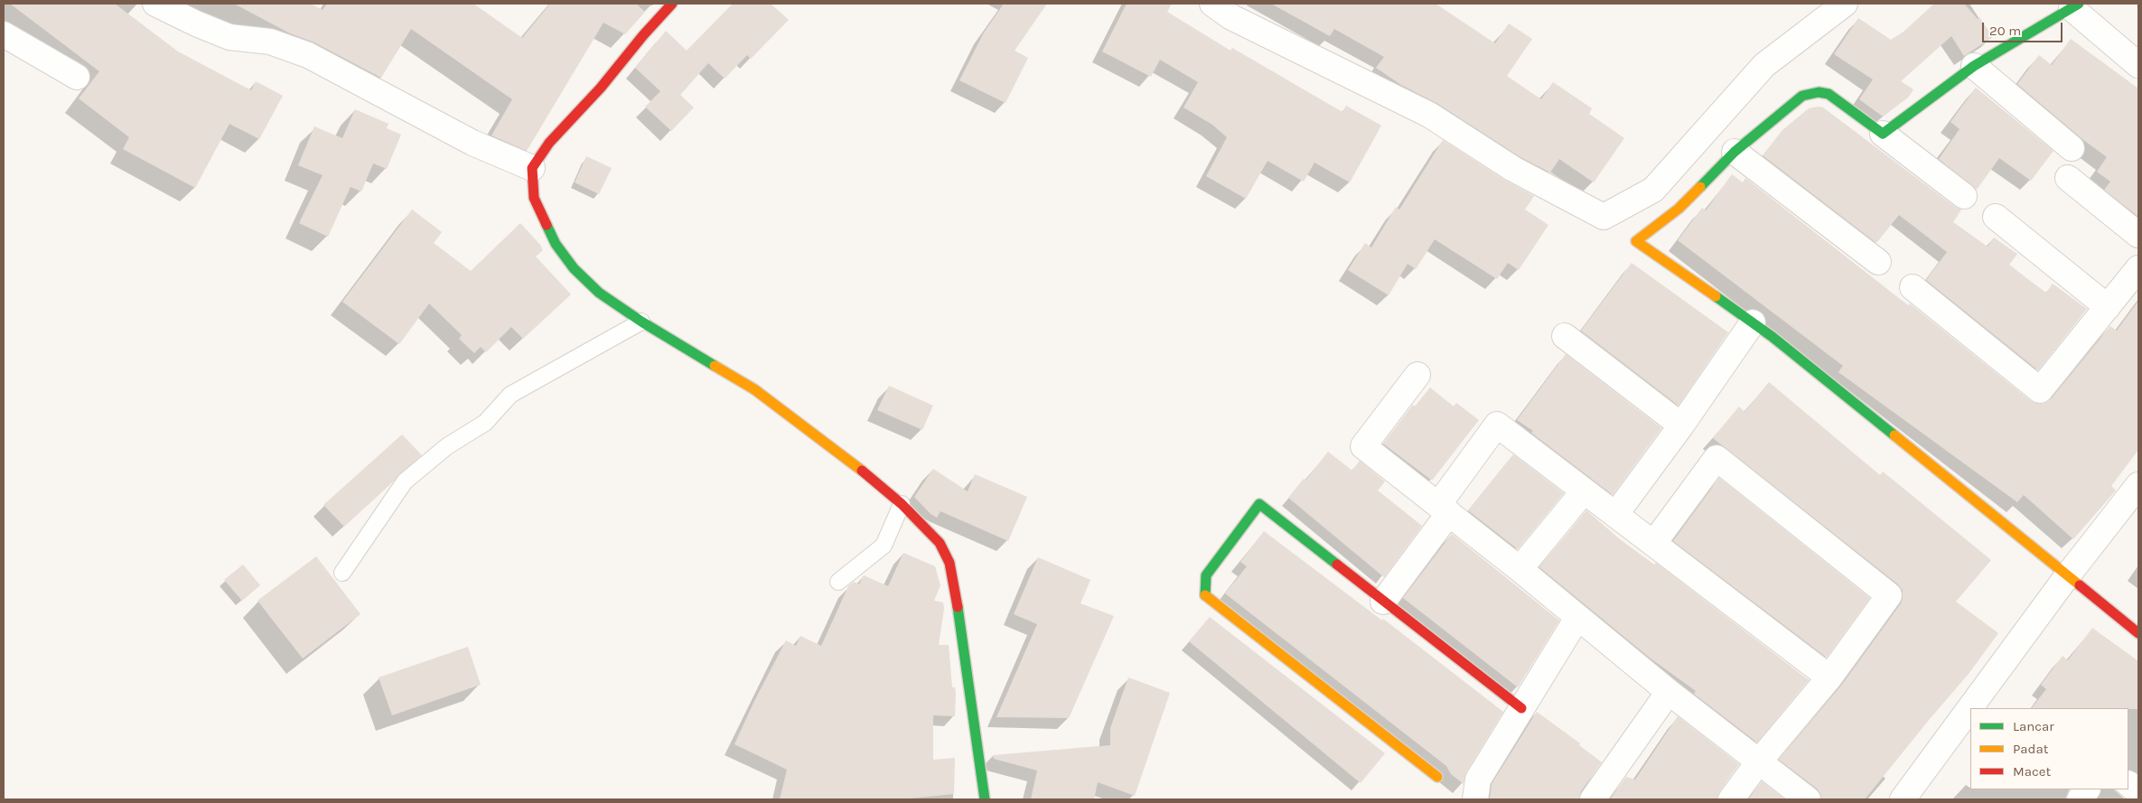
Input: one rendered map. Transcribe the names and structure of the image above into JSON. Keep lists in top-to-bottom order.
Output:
{
  "legend": ["Lancar", "Padat", "Macet"],
  "scale_bar": "20 m"
}
